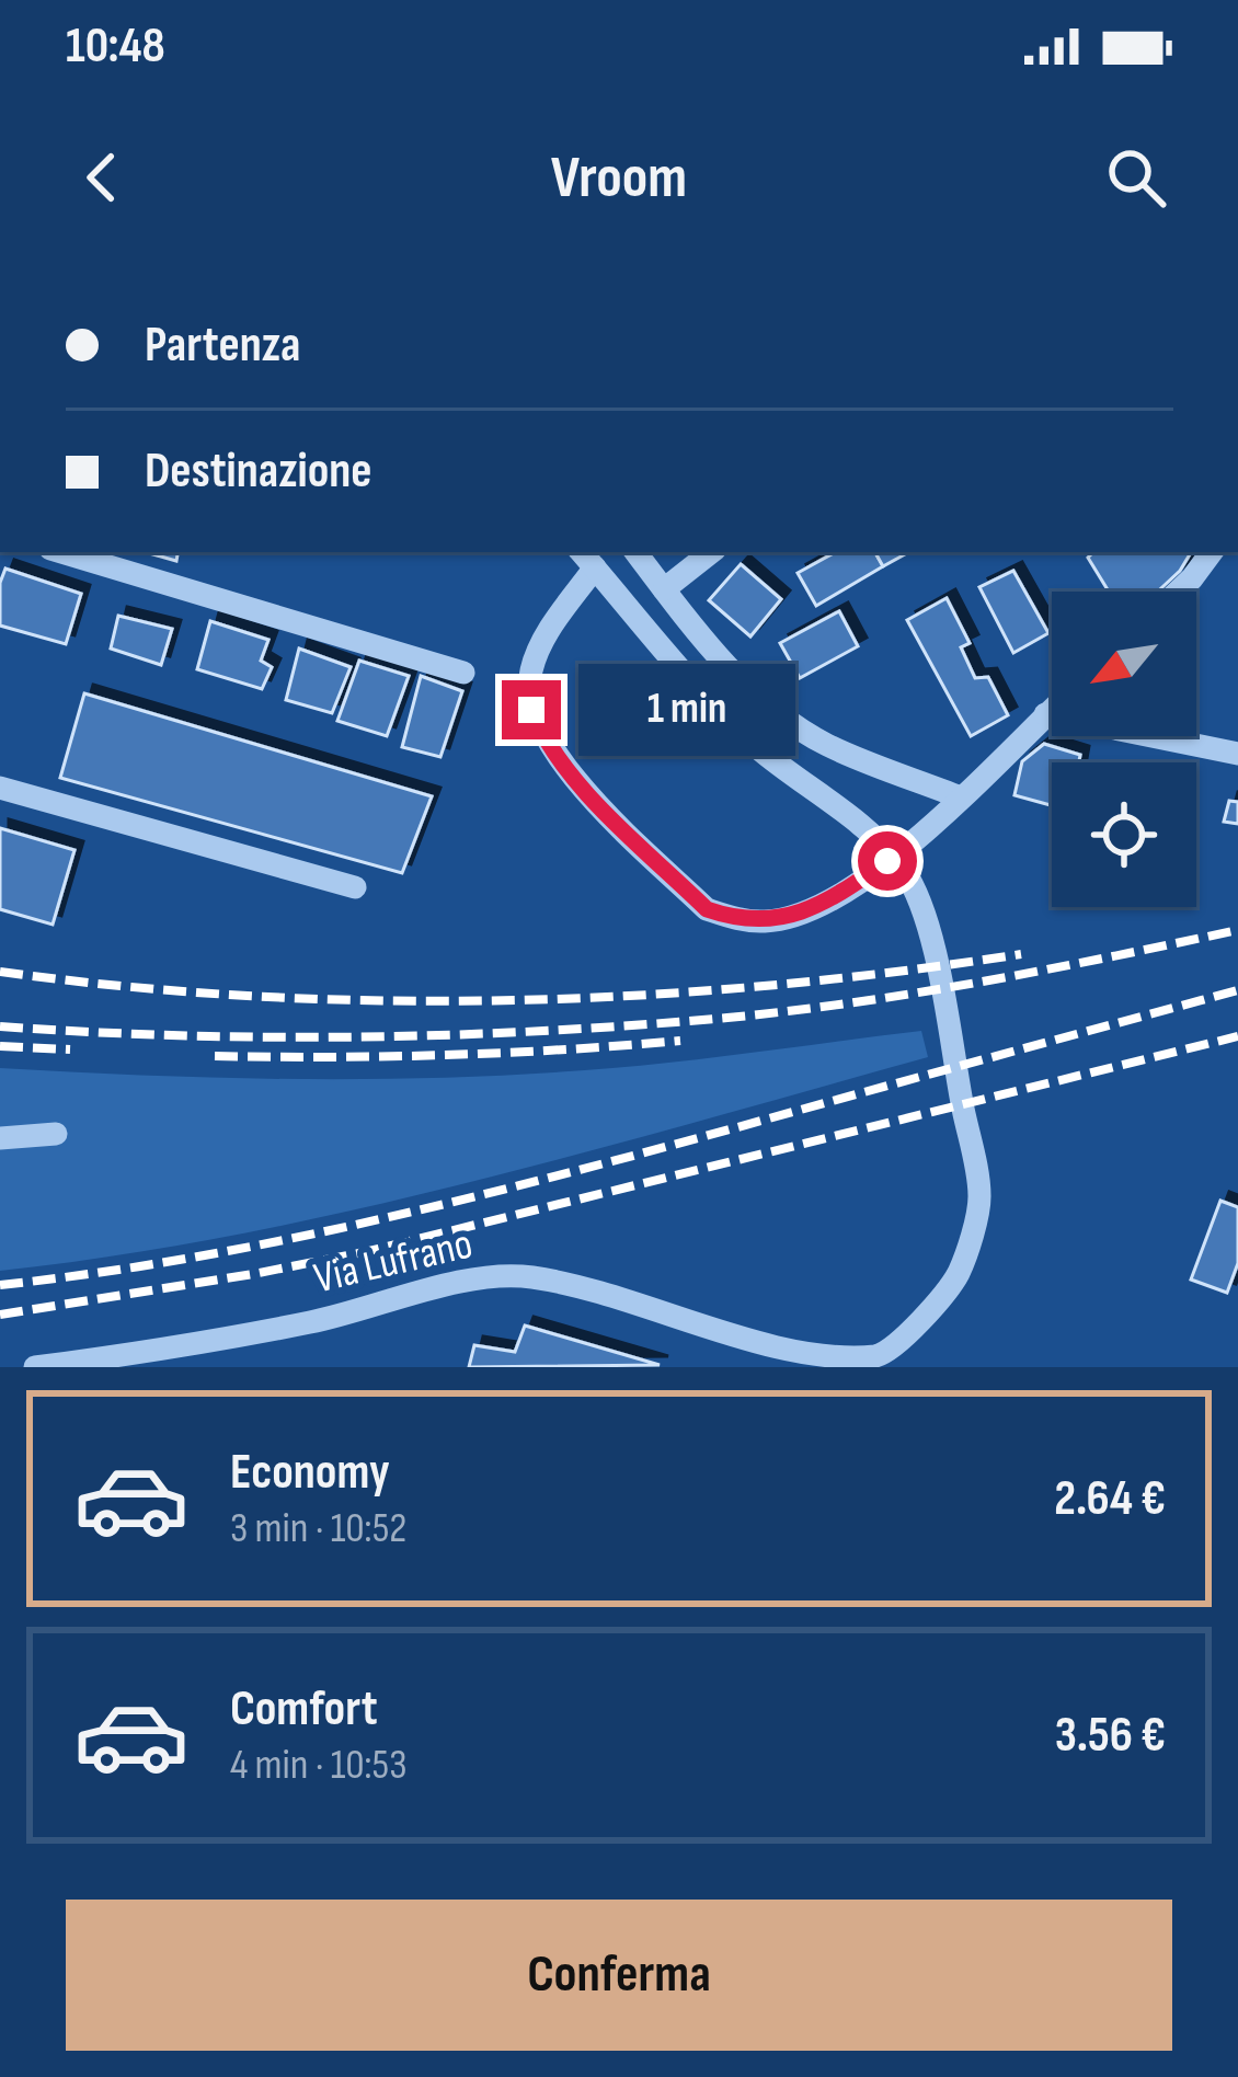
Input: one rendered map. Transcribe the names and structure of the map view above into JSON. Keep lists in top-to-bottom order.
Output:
{
  "streets": {
    "street": ["Via Lufrano"]
  },
  "north": "bottom left",
  "page": {
    "status": "10:48",
    "header": "Vroom",
    "banner": ["Partenza", "Destinazione"],
    "bubble": "1 min",
    "list": [
      {
        "name": "Economy",
        "note": "3 min · 10:52",
        "value": "2.64 €"
      },
      {
        "name": "Comfort",
        "note": "4 min · 10:53",
        "value": "3.56 €"
      }
    ],
    "buttons": "Conferma"
  }
}
